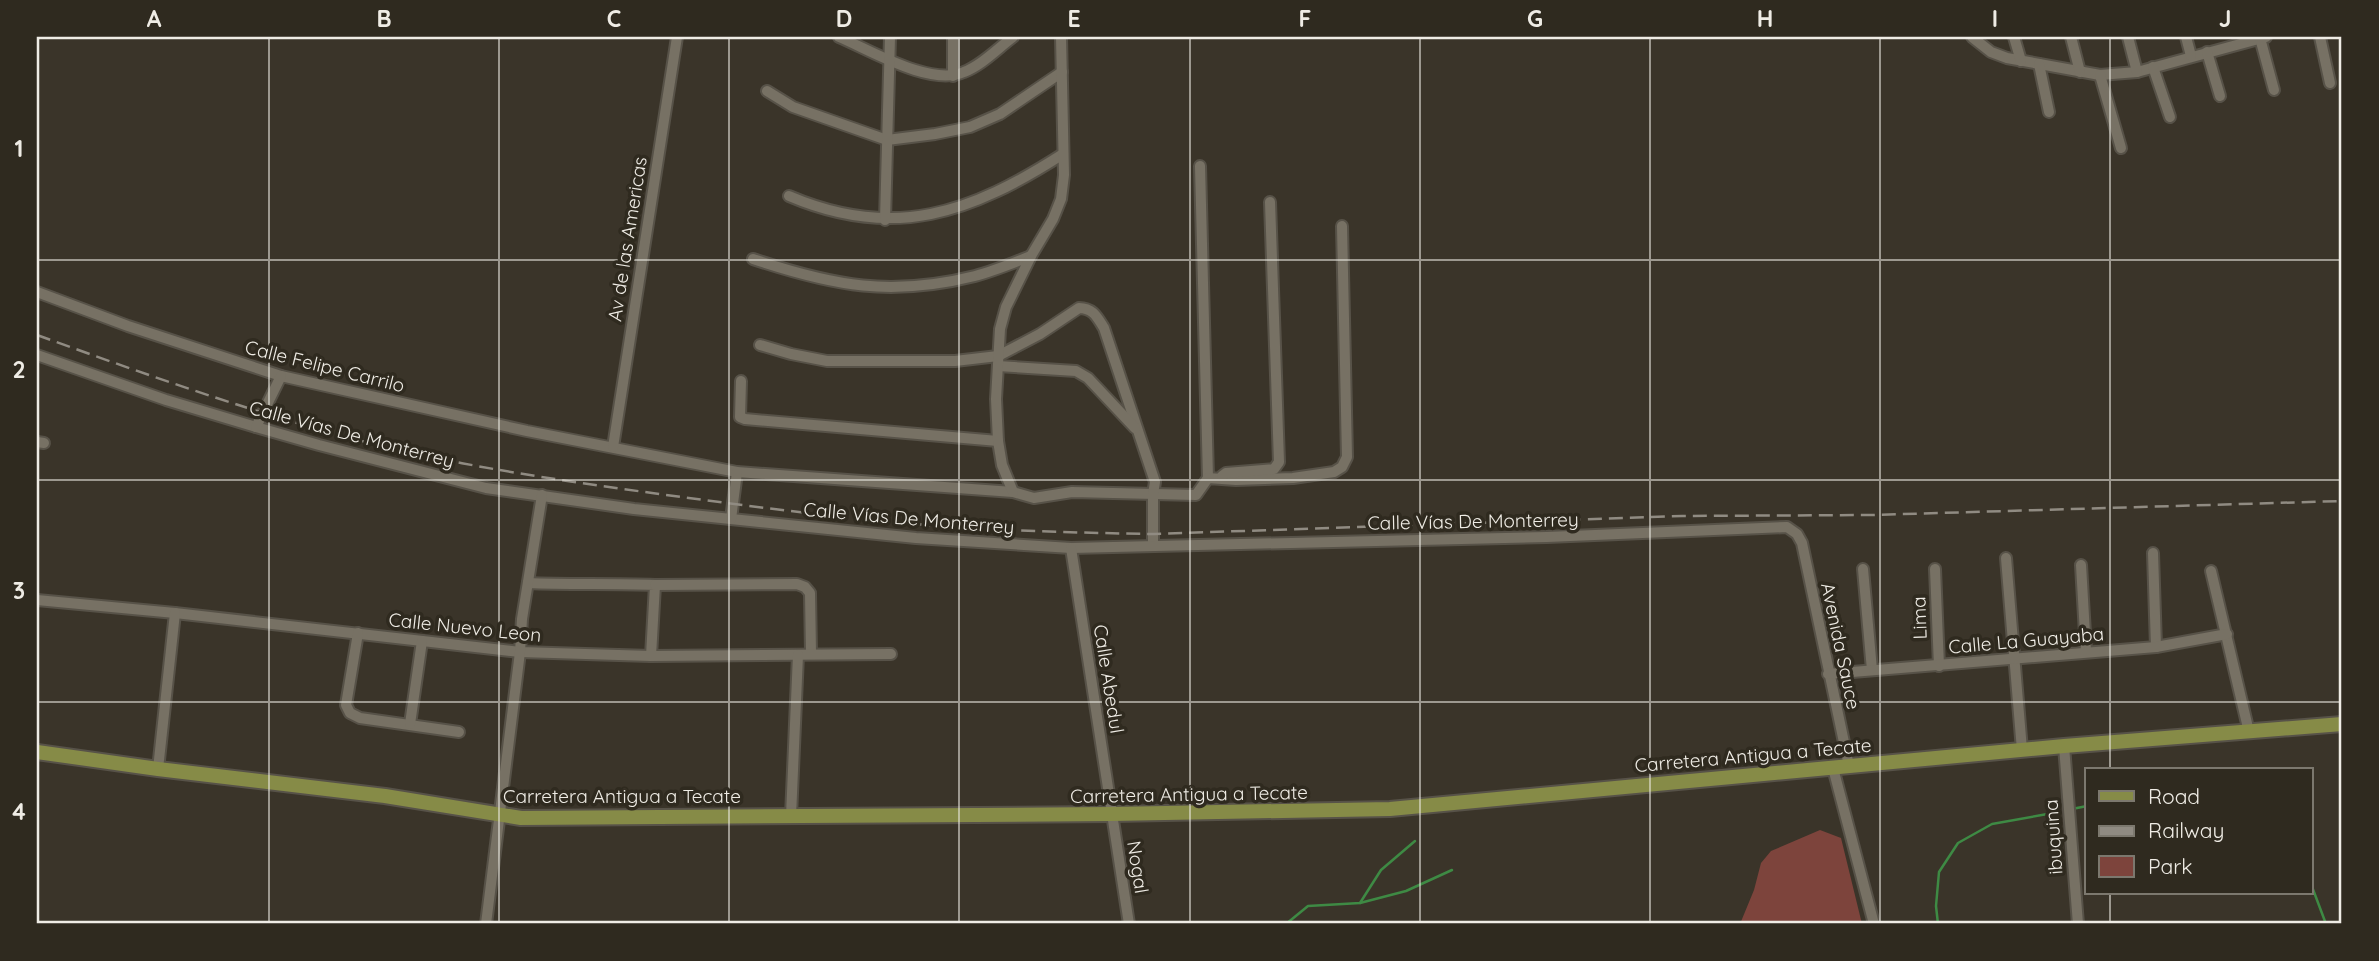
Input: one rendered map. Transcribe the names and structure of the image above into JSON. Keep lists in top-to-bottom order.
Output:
{
  "streets": {
    "main road": ["Carretera Antigua a Tecate"],
    "street": [
      "Av de las Americas",
      "Calle Felipe Carrilo",
      "Calle Vías De Monterrey",
      "Lima",
      "Calle Nuevo Leon",
      "Calle La Guayaba",
      "Avenida Sauce",
      "Calle Abedul",
      "ibuquina",
      "Nogal"
    ]
  },
  "crossings": [
    ["Av de las Americas", "Calle Felipe Carrilo"],
    ["Calle Vías De Monterrey", "Avenida Sauce"],
    ["Calle Vías De Monterrey", "Calle Abedul"],
    ["Lima", "Calle La Guayaba"],
    ["Calle La Guayaba", "Avenida Sauce"],
    ["Avenida Sauce", "Carretera Antigua a Tecate"],
    ["Calle Abedul", "Carretera Antigua a Tecate"],
    ["Calle Abedul", "Nogal"],
    ["Carretera Antigua a Tecate", "ibuquina"],
    ["Carretera Antigua a Tecate", "Nogal"]
  ],
  "legend": ["Road", "Railway", "Park"],
  "grid": {
    "columns": [
      "A",
      "B",
      "C",
      "D",
      "E",
      "F",
      "G",
      "H",
      "I",
      "J"
    ],
    "rows": [
      "1",
      "2",
      "3",
      "4"
    ]
  }
}
